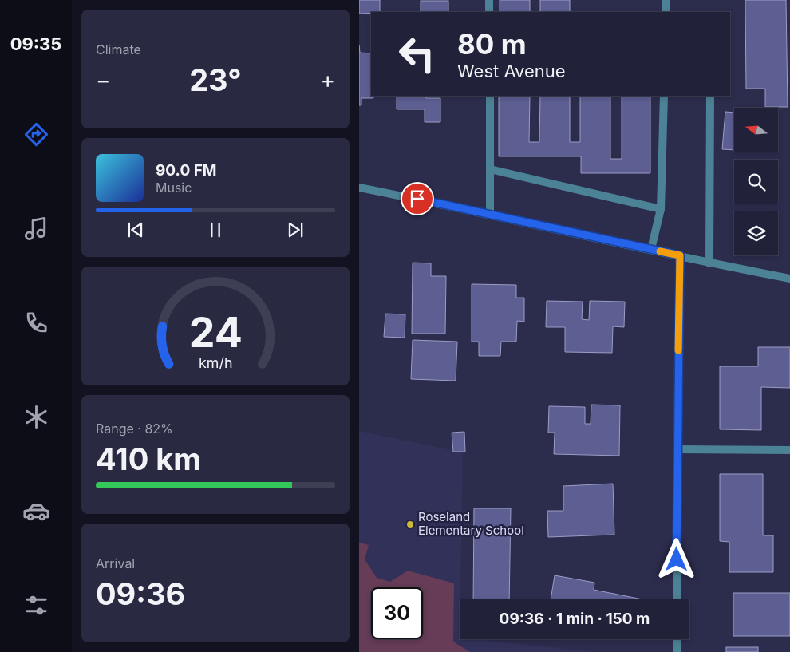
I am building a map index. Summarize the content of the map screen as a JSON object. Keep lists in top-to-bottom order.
{
  "places": ["Roseland Elementary School"],
  "north": "left",
  "page": {
    "tabs": "09:35",
    "tile": [
      "Climate",
      ["Range · 82%", "410 km"],
      ["Arrival", "09:36"]
    ],
    "turn": ["80 m", "West Avenue"],
    "heat": ["−", "23°", "+"],
    "song": ["90.0 FM", "Music"],
    "limit": "30",
    "trip": "09:36 · 1 min · 150 m",
    "gauge": ["24", "km/h"]
  }
}
